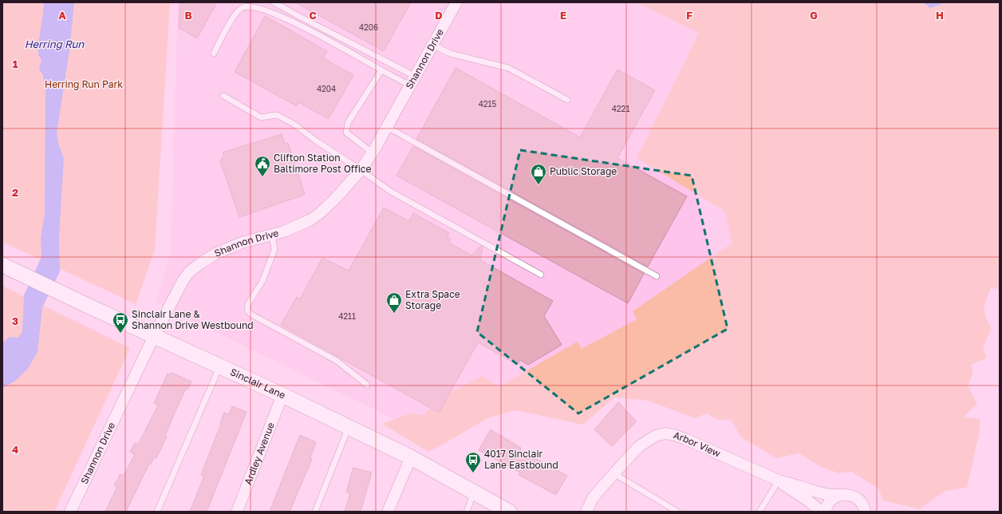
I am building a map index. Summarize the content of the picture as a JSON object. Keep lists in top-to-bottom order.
{
  "streets": {
    "main road": ["Sinclair Lane"],
    "street": ["Shannon Drive", "Arbor View", "Ardley Avenue"]
  },
  "crossings": [
    ["Shannon Drive", "Sinclair Lane"],
    ["Sinclair Lane", "Ardley Avenue"]
  ],
  "water": ["Herring Run"],
  "parks": ["Herring Run Park"],
  "places": {
    "public building": ["Clifton Station Baltimore Post Office"],
    "shop": ["Public Storage", "Extra Space Storage"],
    "bus stop": ["Sinclair Lane & Shannon Drive Westbound", "4017 Sinclair Lane Eastbound"]
  },
  "house_numbers": [
    "4206",
    "4204",
    "4215",
    "4221",
    "4211"
  ],
  "grid": {
    "columns": [
      "A",
      "B",
      "C",
      "D",
      "E",
      "F",
      "G",
      "H"
    ],
    "rows": [
      "1",
      "2",
      "3",
      "4"
    ]
  }
}
